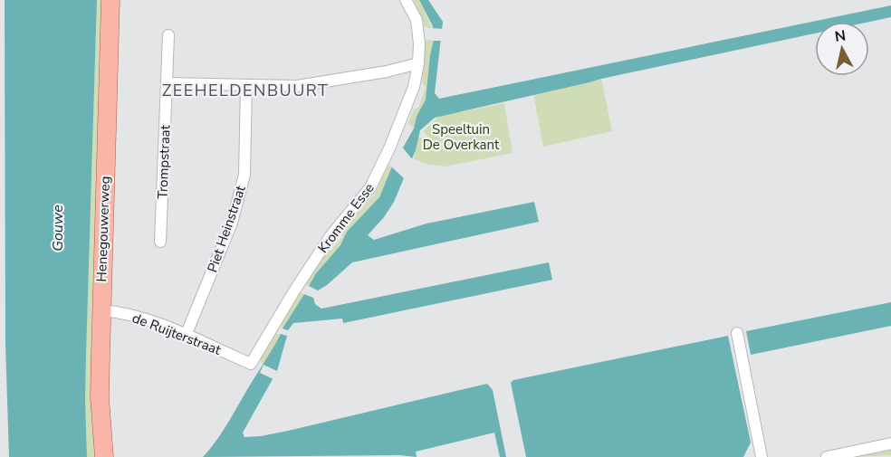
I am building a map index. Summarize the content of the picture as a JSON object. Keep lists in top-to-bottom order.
{
  "streets": {
    "main road": ["Henegouwerweg"],
    "street": [
      "Trompstraat",
      "Kromme Esse",
      "Piet Heinstraat",
      "de Ruijterstraat"
    ]
  },
  "crossings": [
    ["Kromme Esse", "de Ruijterstraat"],
    ["Henegouwerweg", "de Ruijterstraat"],
    ["Piet Heinstraat", "de Ruijterstraat"]
  ],
  "districts": ["ZEEHELDENBUURT"],
  "water": ["Gouwe"],
  "parks": ["Speeltuin De Overkant"],
  "north": "top"
}
